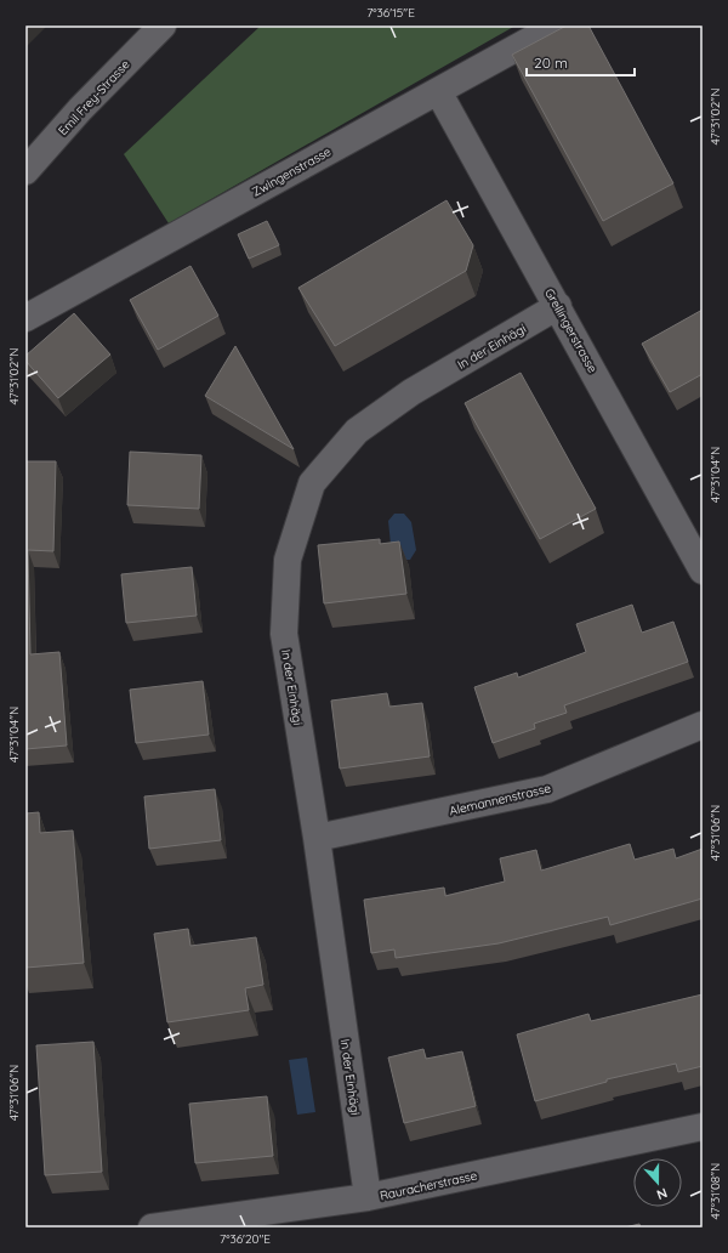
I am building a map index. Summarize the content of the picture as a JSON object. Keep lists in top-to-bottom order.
{
  "streets": {
    "street": [
      "Emil Frey-Strasse",
      "Zwingenstrasse",
      "Grellingerstrasse",
      "In der Einhägi",
      "Alemannenstrasse",
      "Rauracherstrasse"
    ]
  },
  "crossings": [
    ["Zwingenstrasse", "Grellingerstrasse"],
    ["Grellingerstrasse", "In der Einhägi"],
    ["In der Einhägi", "Alemannenstrasse"],
    ["In der Einhägi", "Rauracherstrasse"]
  ],
  "scale_bar": "20 m",
  "north": "bottom",
  "coordinates": [
    "7°36'15\"E",
    "47°31'02\"N",
    "47°31'04\"N",
    "47°31'06\"N",
    "47°31'08\"N",
    "7°36'20\"E"
  ]
}
